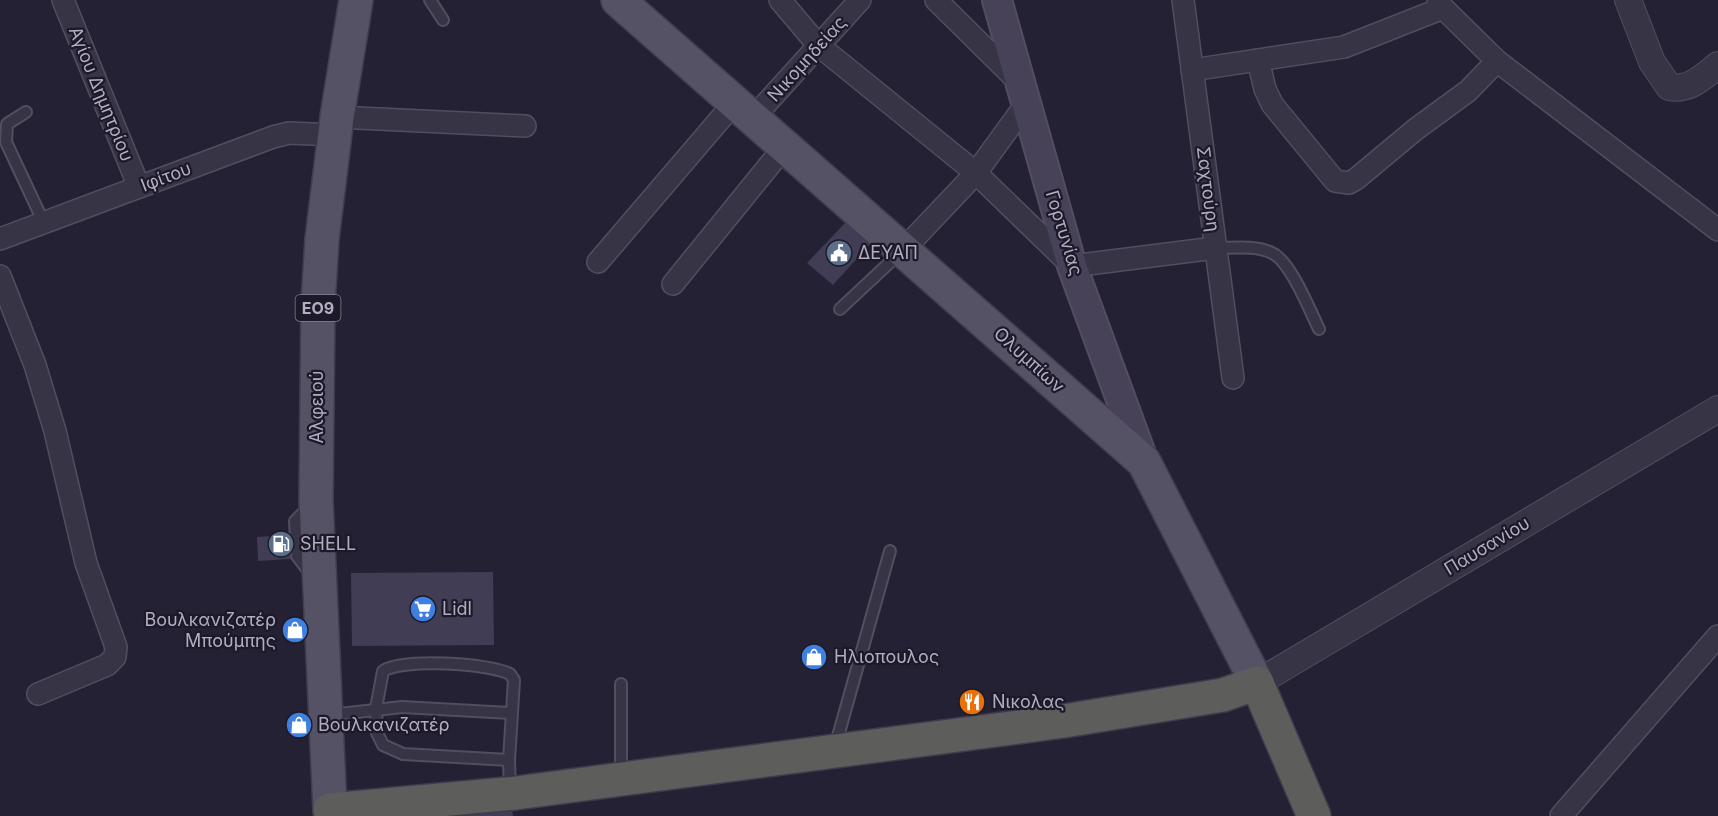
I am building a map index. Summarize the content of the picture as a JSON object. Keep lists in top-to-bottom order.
{
  "streets": {
    "highway": ["Ολυμπίων"],
    "main road": ["Γορτυνίας", "ΕΟ9", "Αλφειού"],
    "street": [
      "Νικομηδείας",
      "Αγίου Δημητρίου",
      "Ιφίτου",
      "Σαχτούρη",
      "Παυσανίου"
    ]
  },
  "crossings": [
    ["Νικομηδείας", "Ολυμπίων"],
    ["Αγίου Δημητρίου", "Ιφίτου"],
    ["Ιφίτου", "Αλφειού"],
    ["Γορτυνίας", "Ολυμπίων"],
    ["Ολυμπίων", "Παυσανίου"]
  ],
  "places": {
    "public building": ["ΔΕΥΑΠ"],
    "fuel station": ["SHELL"],
    "supermarket": ["Lidl"],
    "shop": ["Βουλκανιζατέρ Μπούμπης", "Ηλιοπουλος", "Βουλκανιζατέρ"],
    "restaurant": ["Νικολας"]
  }
}
